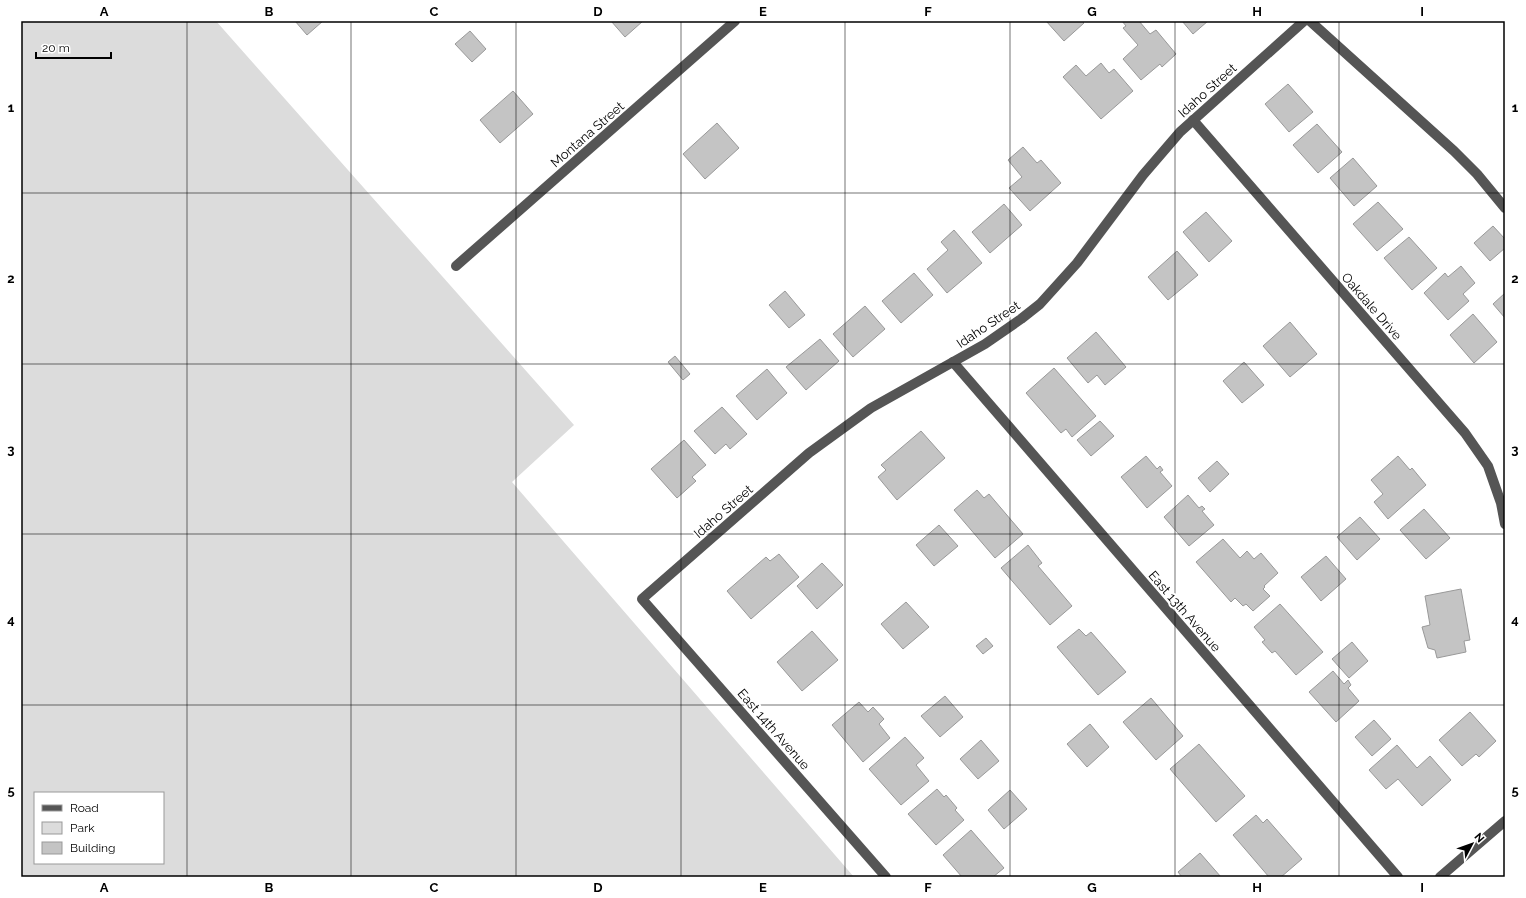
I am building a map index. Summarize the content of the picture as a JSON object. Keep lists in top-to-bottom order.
{
  "streets": {
    "street": [
      "Idaho Street",
      "Montana Street",
      "Oakdale Drive",
      "East 13th Avenue",
      "East 14th Avenue"
    ]
  },
  "crossings": [
    ["Idaho Street", "Oakdale Drive"],
    ["Idaho Street", "East 13th Avenue"],
    ["Idaho Street", "East 14th Avenue"]
  ],
  "legend": ["Road", "Park", "Building"],
  "scale_bar": "20 m",
  "north": "top right",
  "grid": {
    "columns": [
      "A",
      "B",
      "C",
      "D",
      "E",
      "F",
      "G",
      "H",
      "I"
    ],
    "rows": [
      "1",
      "2",
      "3",
      "4",
      "5"
    ]
  }
}
